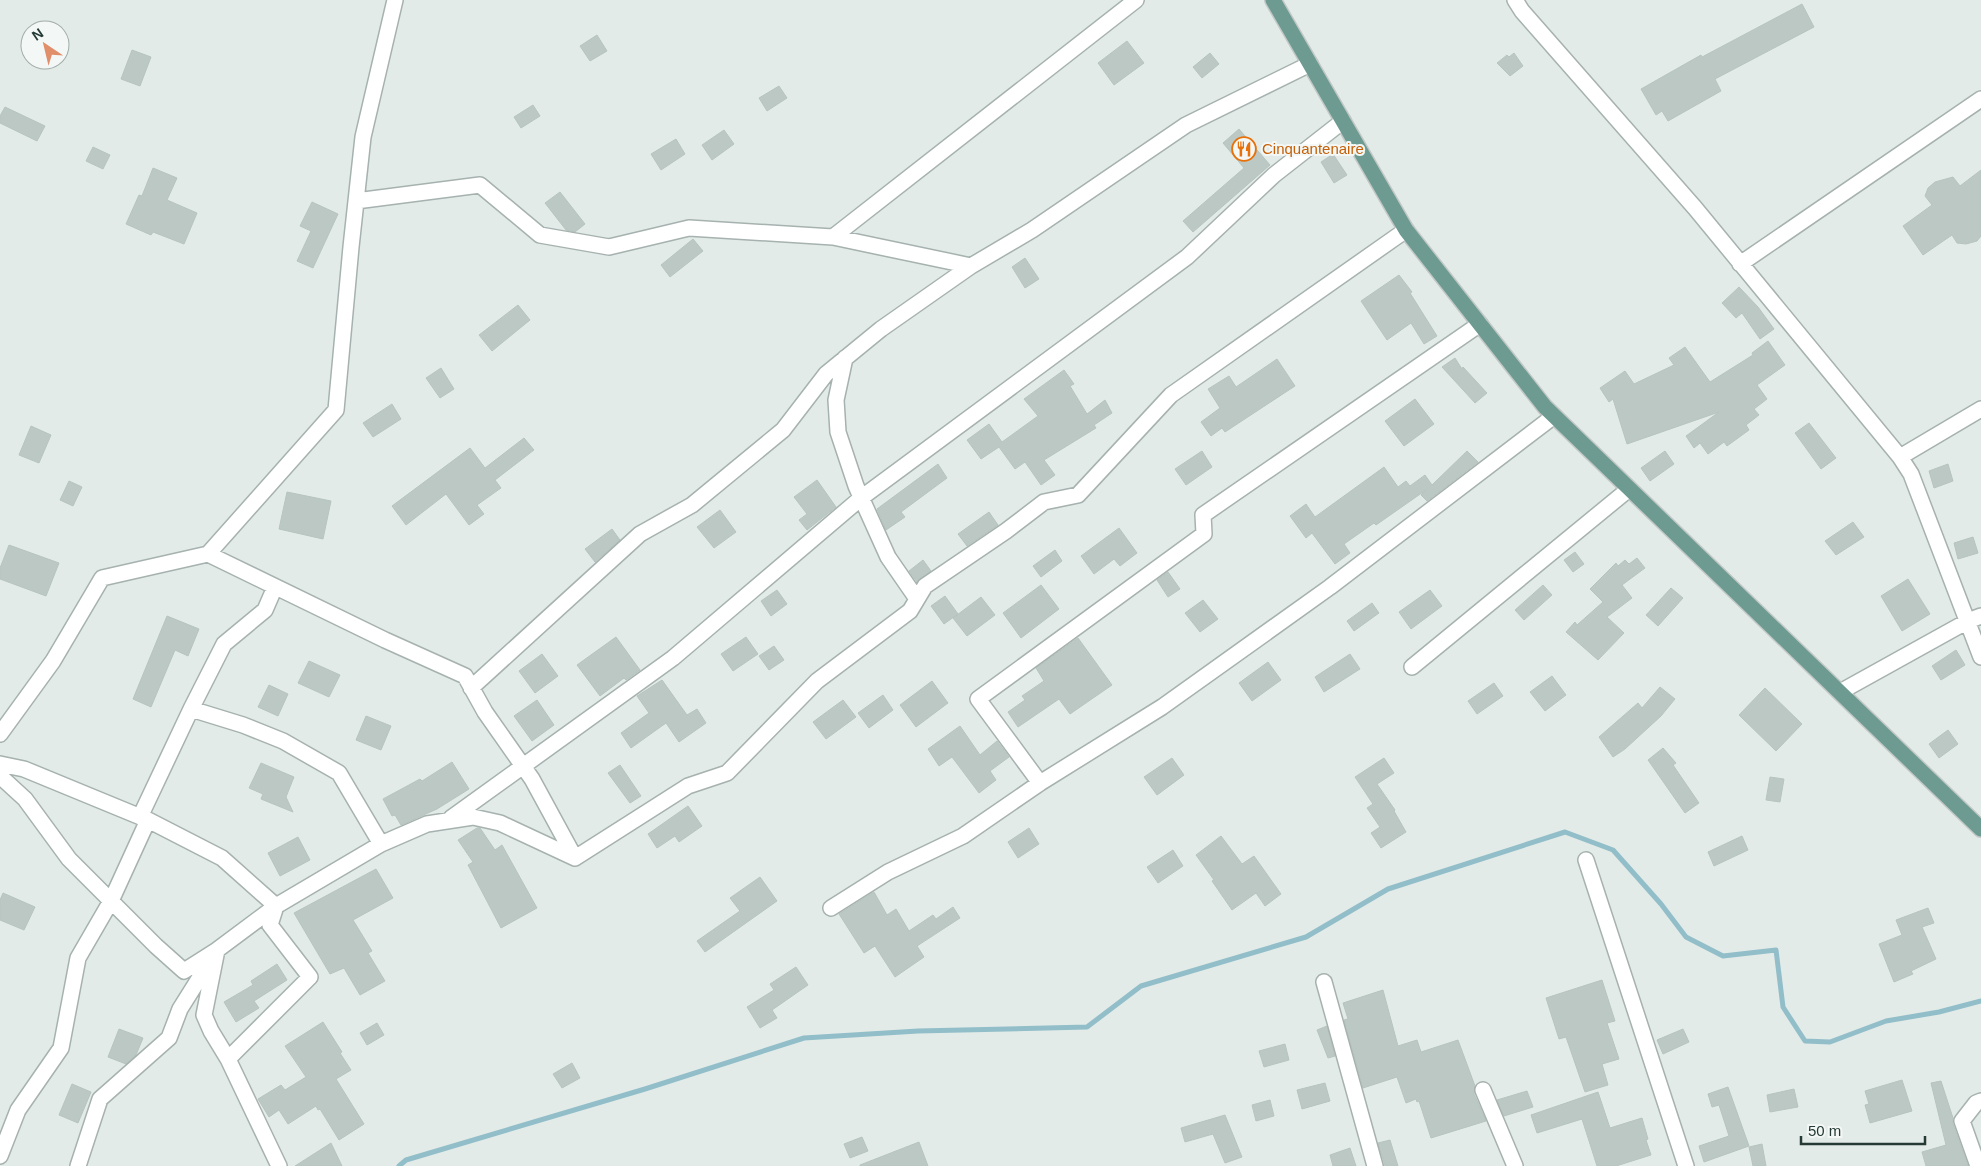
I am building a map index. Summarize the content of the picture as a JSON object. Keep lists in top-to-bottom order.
{
  "places": {
    "restaurant": ["Cinquantenaire"]
  },
  "scale_bar": "50 m",
  "north": "top left"
}
